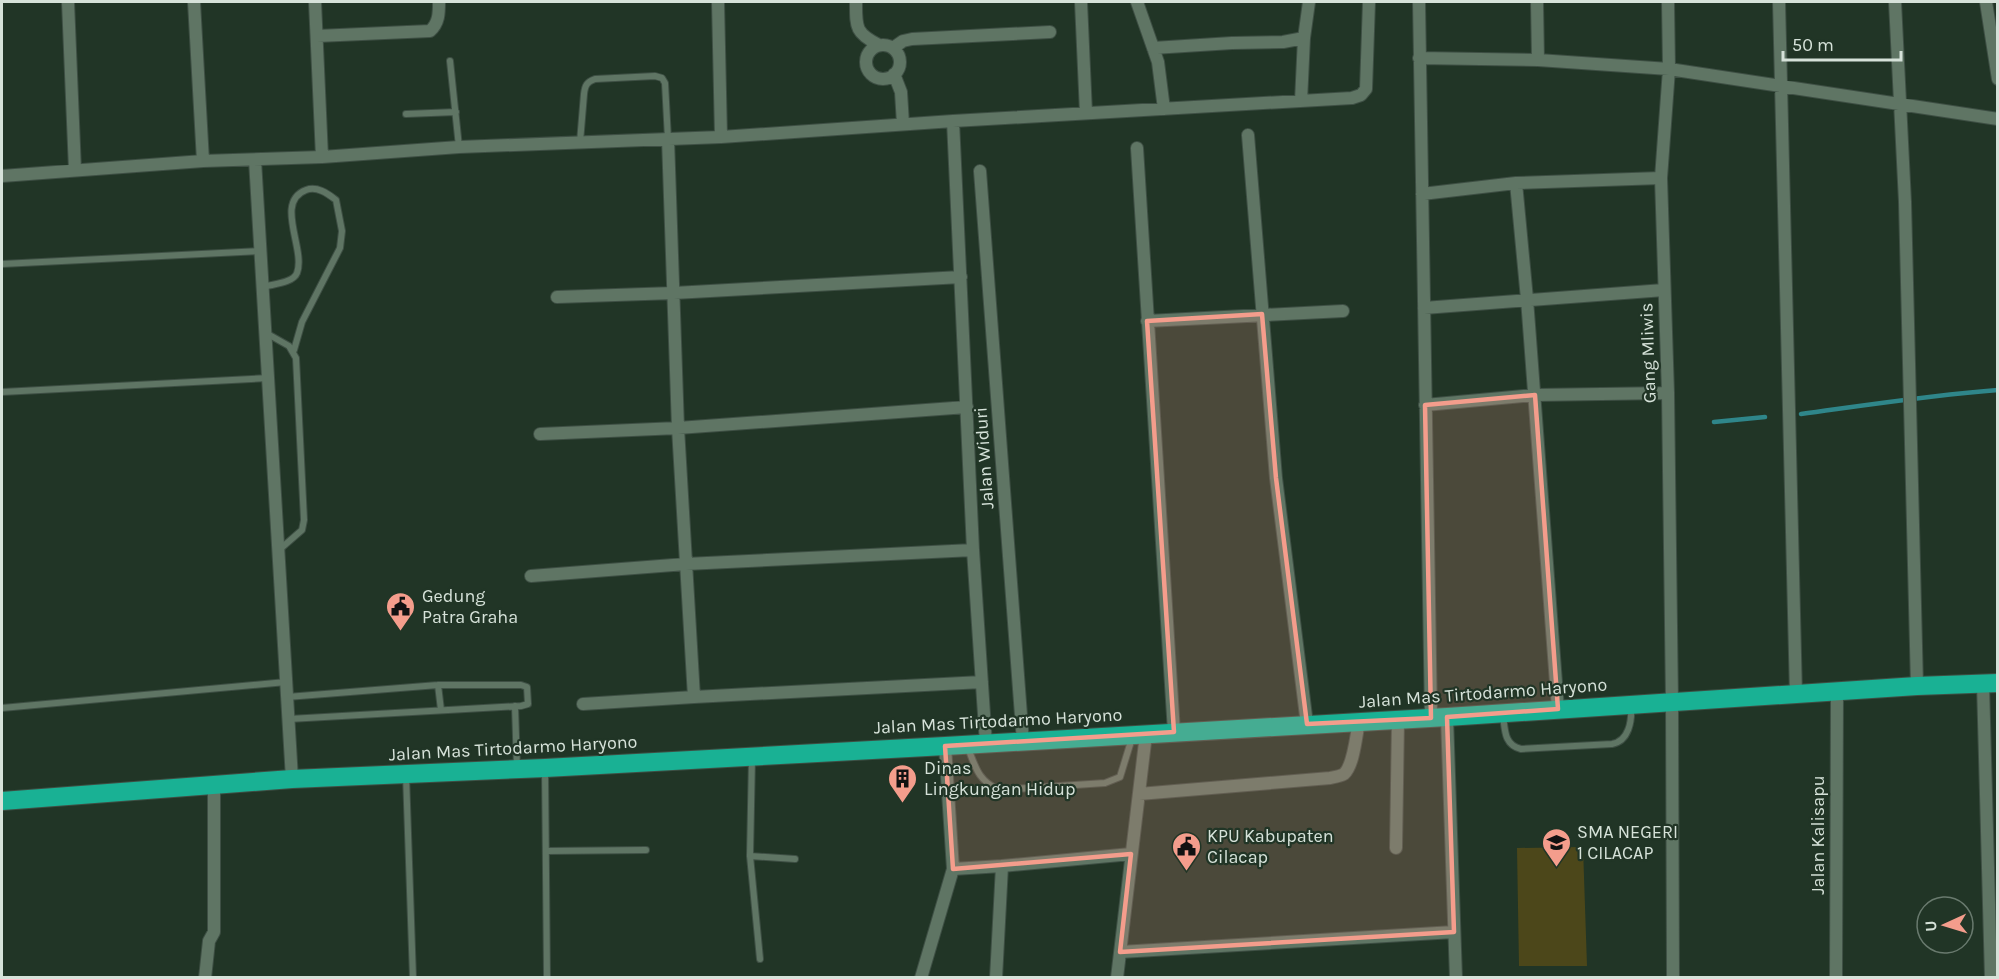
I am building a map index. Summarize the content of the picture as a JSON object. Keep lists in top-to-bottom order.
{
  "streets": {
    "highway": ["Jalan Mas Tirtodarmo Haryono"],
    "street": ["Gang Mliwis", "Jalan Widuri", "Jalan Kalisapu"]
  },
  "crossings": [
    ["Gang Mliwis", "Jalan Mas Tirtodarmo Haryono"],
    ["Jalan Widuri", "Jalan Mas Tirtodarmo Haryono"],
    ["Jalan Mas Tirtodarmo Haryono", "Jalan Kalisapu"]
  ],
  "places": {
    "public building": ["Gedung Patra Graha", "KPU Kabupaten Cilacap"],
    "building": ["Dinas Lingkungan Hidup"],
    "school or university": ["SMA NEGERI 1 CILACAP"]
  },
  "scale_bar": "50 m",
  "north": "left"
}
